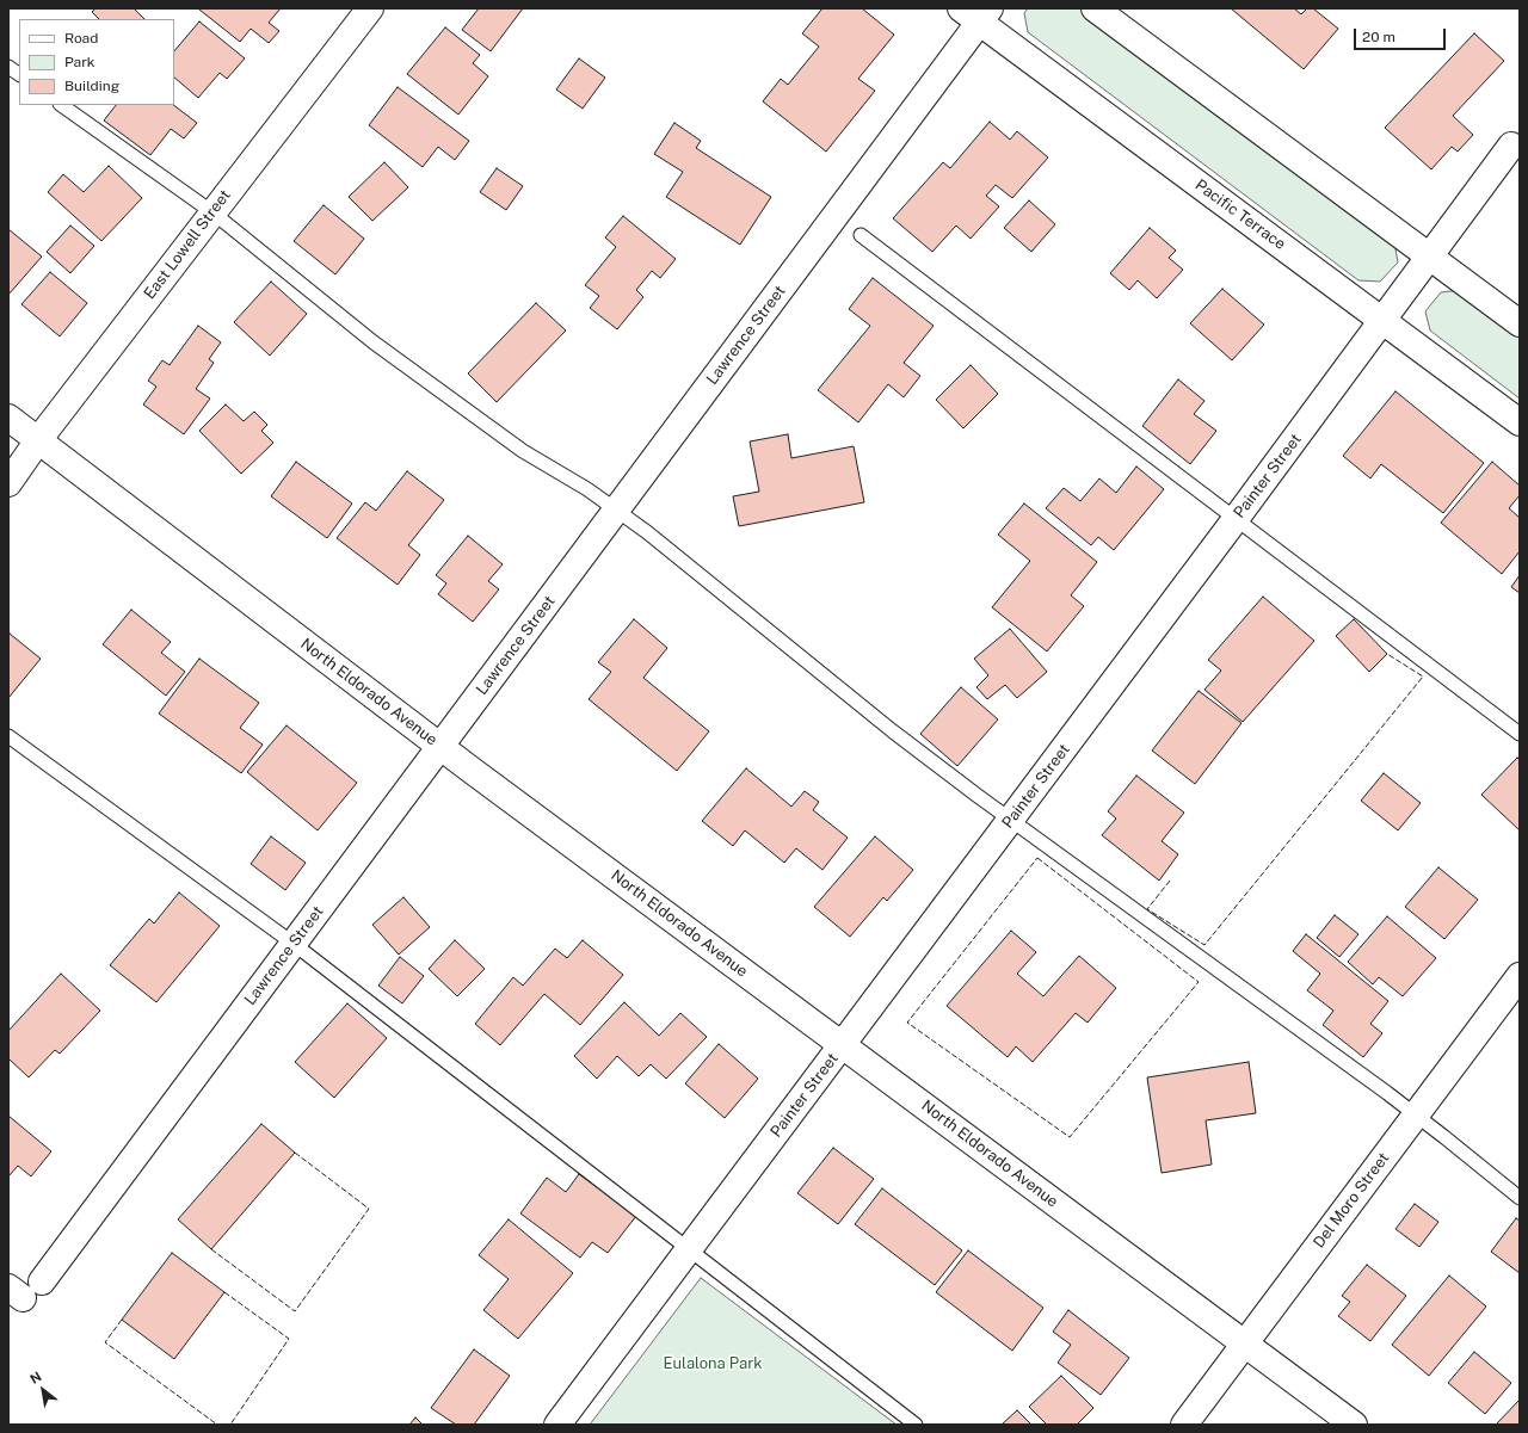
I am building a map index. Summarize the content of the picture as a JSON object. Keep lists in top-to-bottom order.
{
  "streets": {
    "street": [
      "Pacific Terrace",
      "East Lowell Street",
      "Lawrence Street",
      "Painter Street",
      "North Eldorado Avenue",
      "Del Moro Street"
    ]
  },
  "crossings": [
    ["Pacific Terrace", "Lawrence Street"],
    ["Pacific Terrace", "Painter Street"],
    ["East Lowell Street", "North Eldorado Avenue"],
    ["Lawrence Street", "North Eldorado Avenue"],
    ["Painter Street", "North Eldorado Avenue"],
    ["North Eldorado Avenue", "Del Moro Street"]
  ],
  "parks": ["Eulalona Park"],
  "legend": ["Road", "Park", "Building"],
  "scale_bar": "20 m",
  "north": "top left"
}
